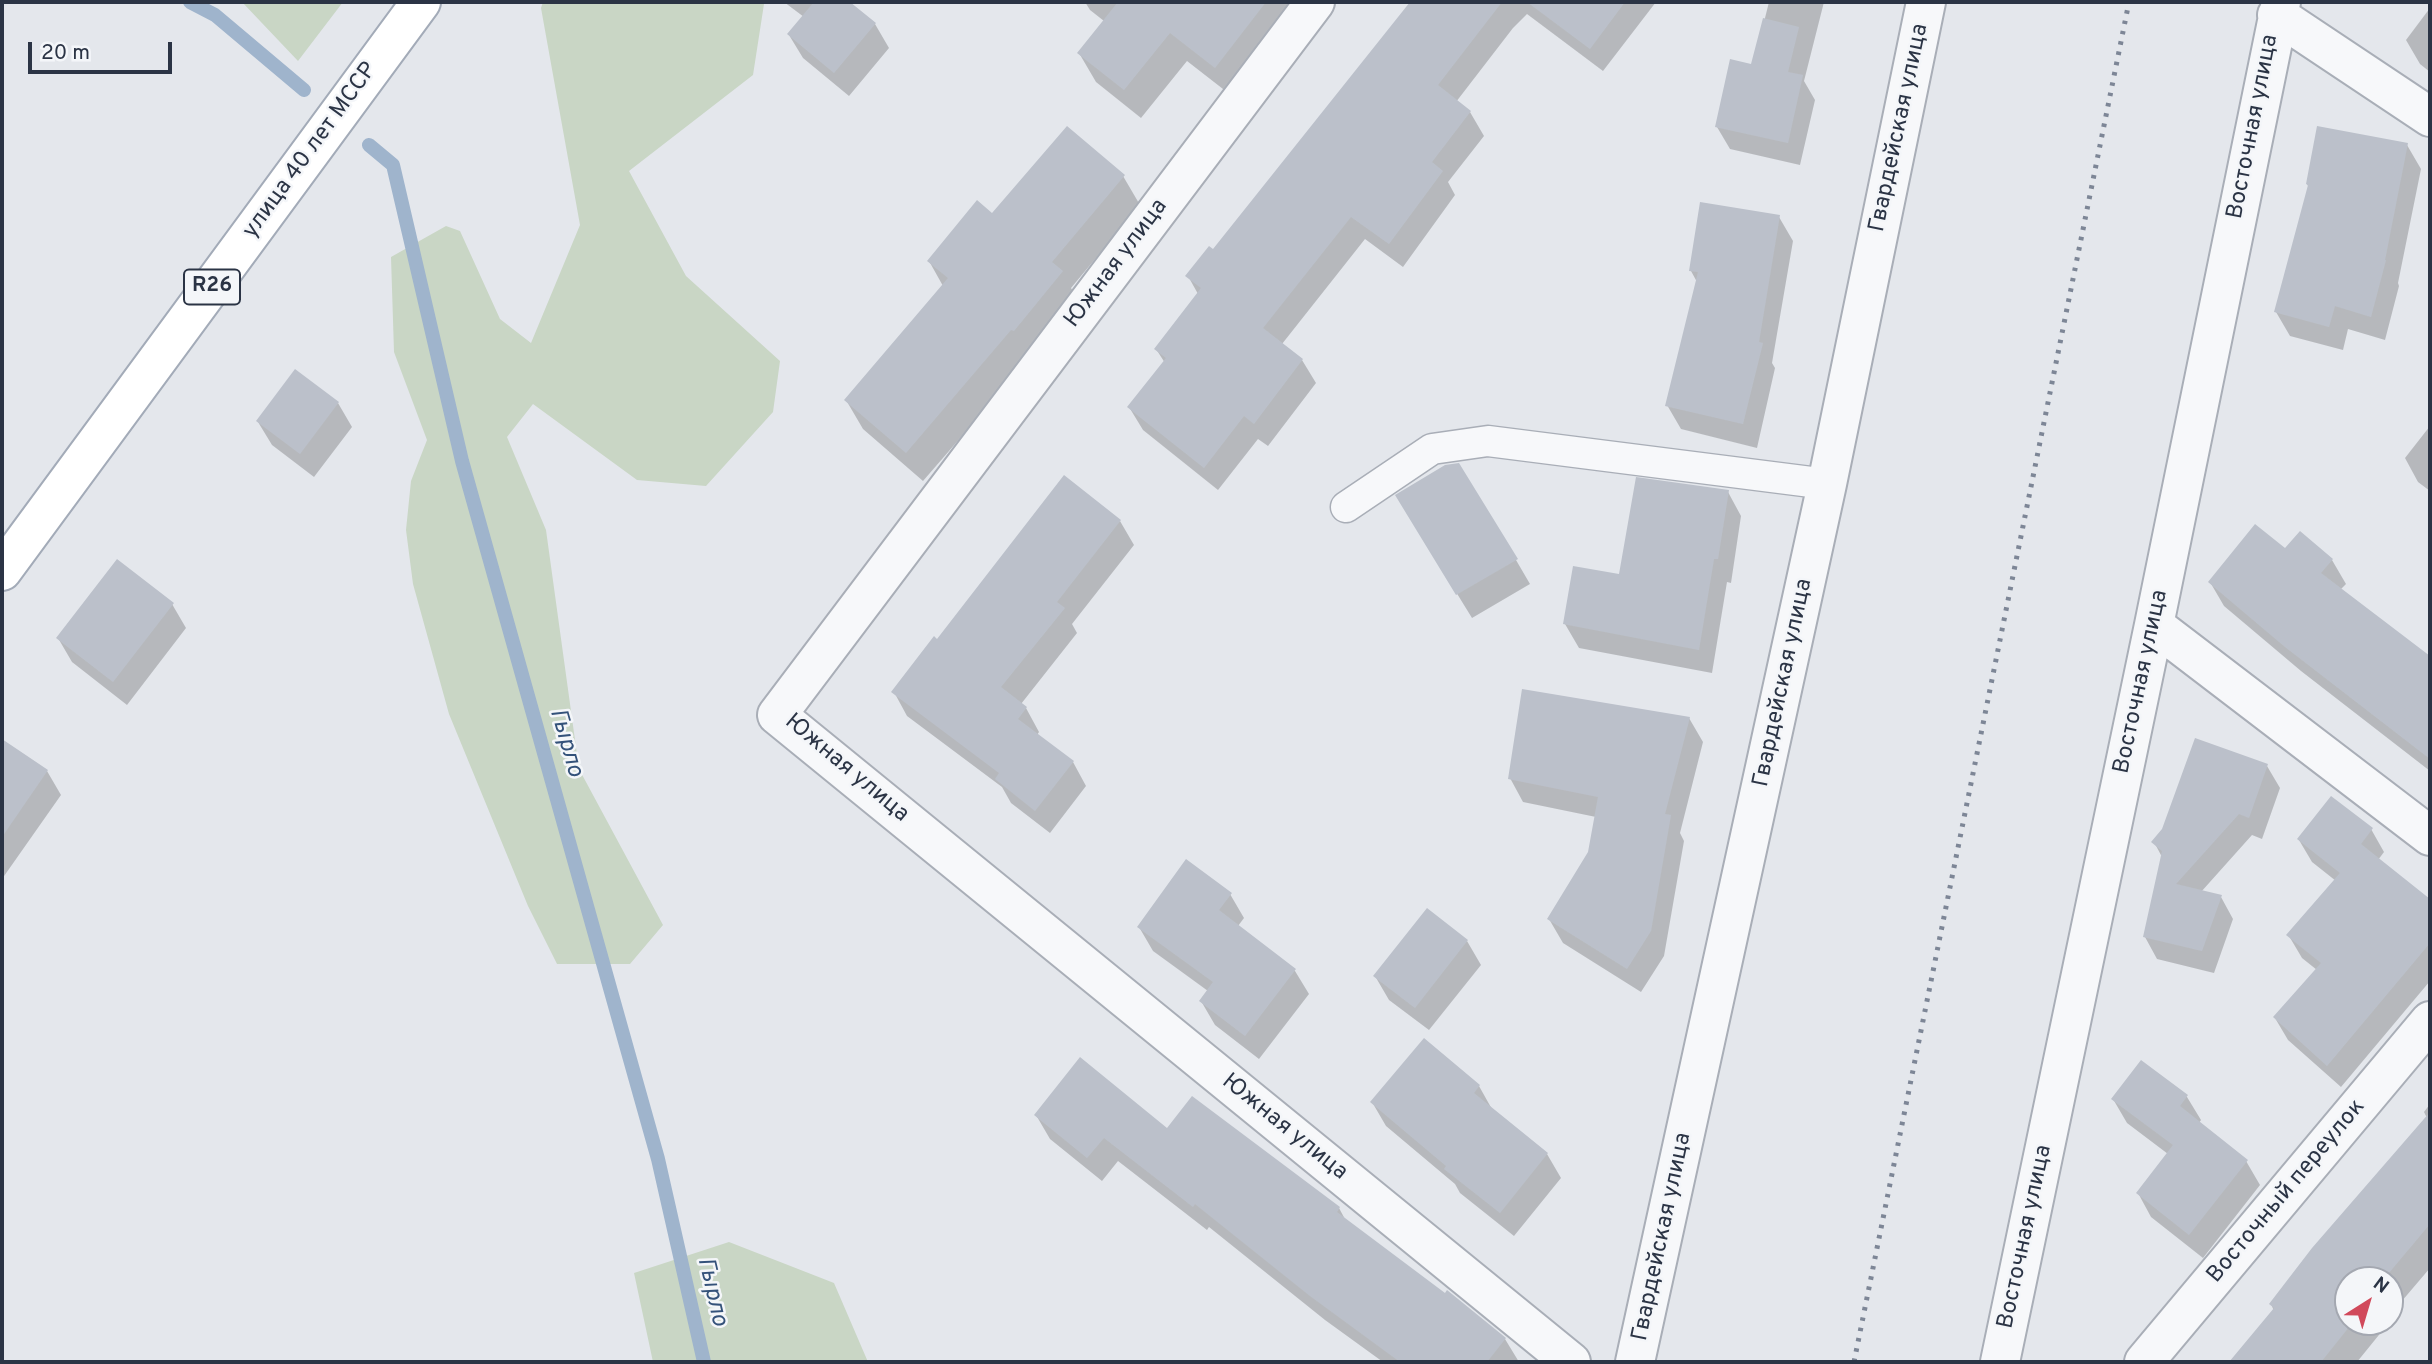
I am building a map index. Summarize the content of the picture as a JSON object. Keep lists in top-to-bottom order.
{
  "streets": {
    "main road": ["улица 40 лет МССР", "R26"],
    "street": [
      "Восточная улица",
      "Гвардейская улица",
      "Южная улица",
      "Восточный переулок"
    ]
  },
  "water": ["Гырло"],
  "scale_bar": "20 m",
  "north": "top right"
}
